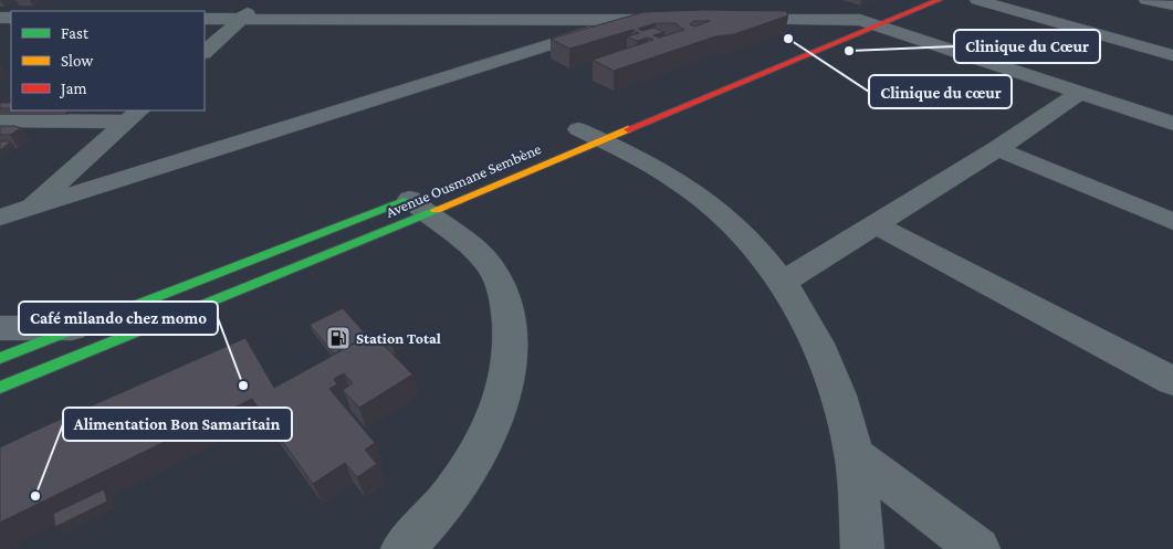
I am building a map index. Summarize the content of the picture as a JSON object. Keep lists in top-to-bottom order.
{
  "streets": {
    "main road": ["Avenue Ousmane Sembène"]
  },
  "places": {
    "other": [
      "Clinique du cœur",
      "Clinique du Cœur",
      "Café milando chez momo",
      "Alimentation Bon Samaritain"
    ],
    "fuel station": ["Station Total"]
  },
  "legend": ["Fast", "Slow", "Jam"]
}
